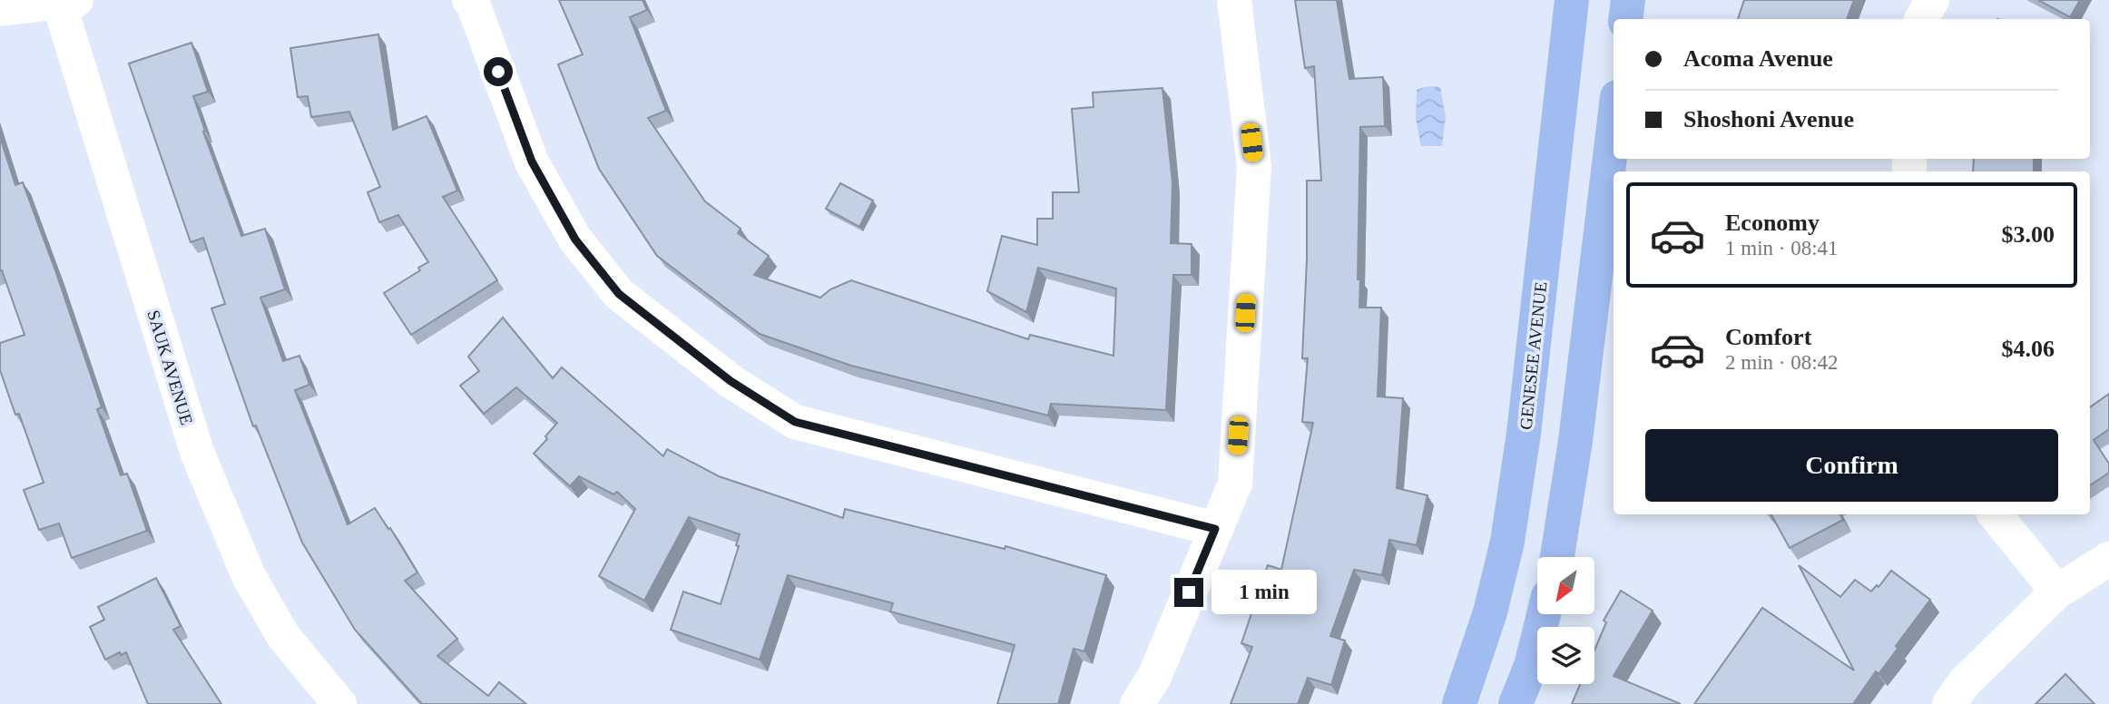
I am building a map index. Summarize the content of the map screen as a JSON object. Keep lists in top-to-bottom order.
{
  "streets": {
    "main road": ["GENESEE AVENUE"],
    "street": ["SAUK AVENUE"]
  },
  "north": "bottom left",
  "page": {
    "banner": ["Acoma Avenue", "Shoshoni Avenue"],
    "list": [
      {
        "name": "Economy",
        "note": "1 min · 08:41",
        "value": "$3.00"
      },
      {
        "name": "Comfort",
        "note": "2 min · 08:42",
        "value": "$4.06"
      }
    ],
    "buttons": "Confirm",
    "bubble": "1 min"
  }
}
